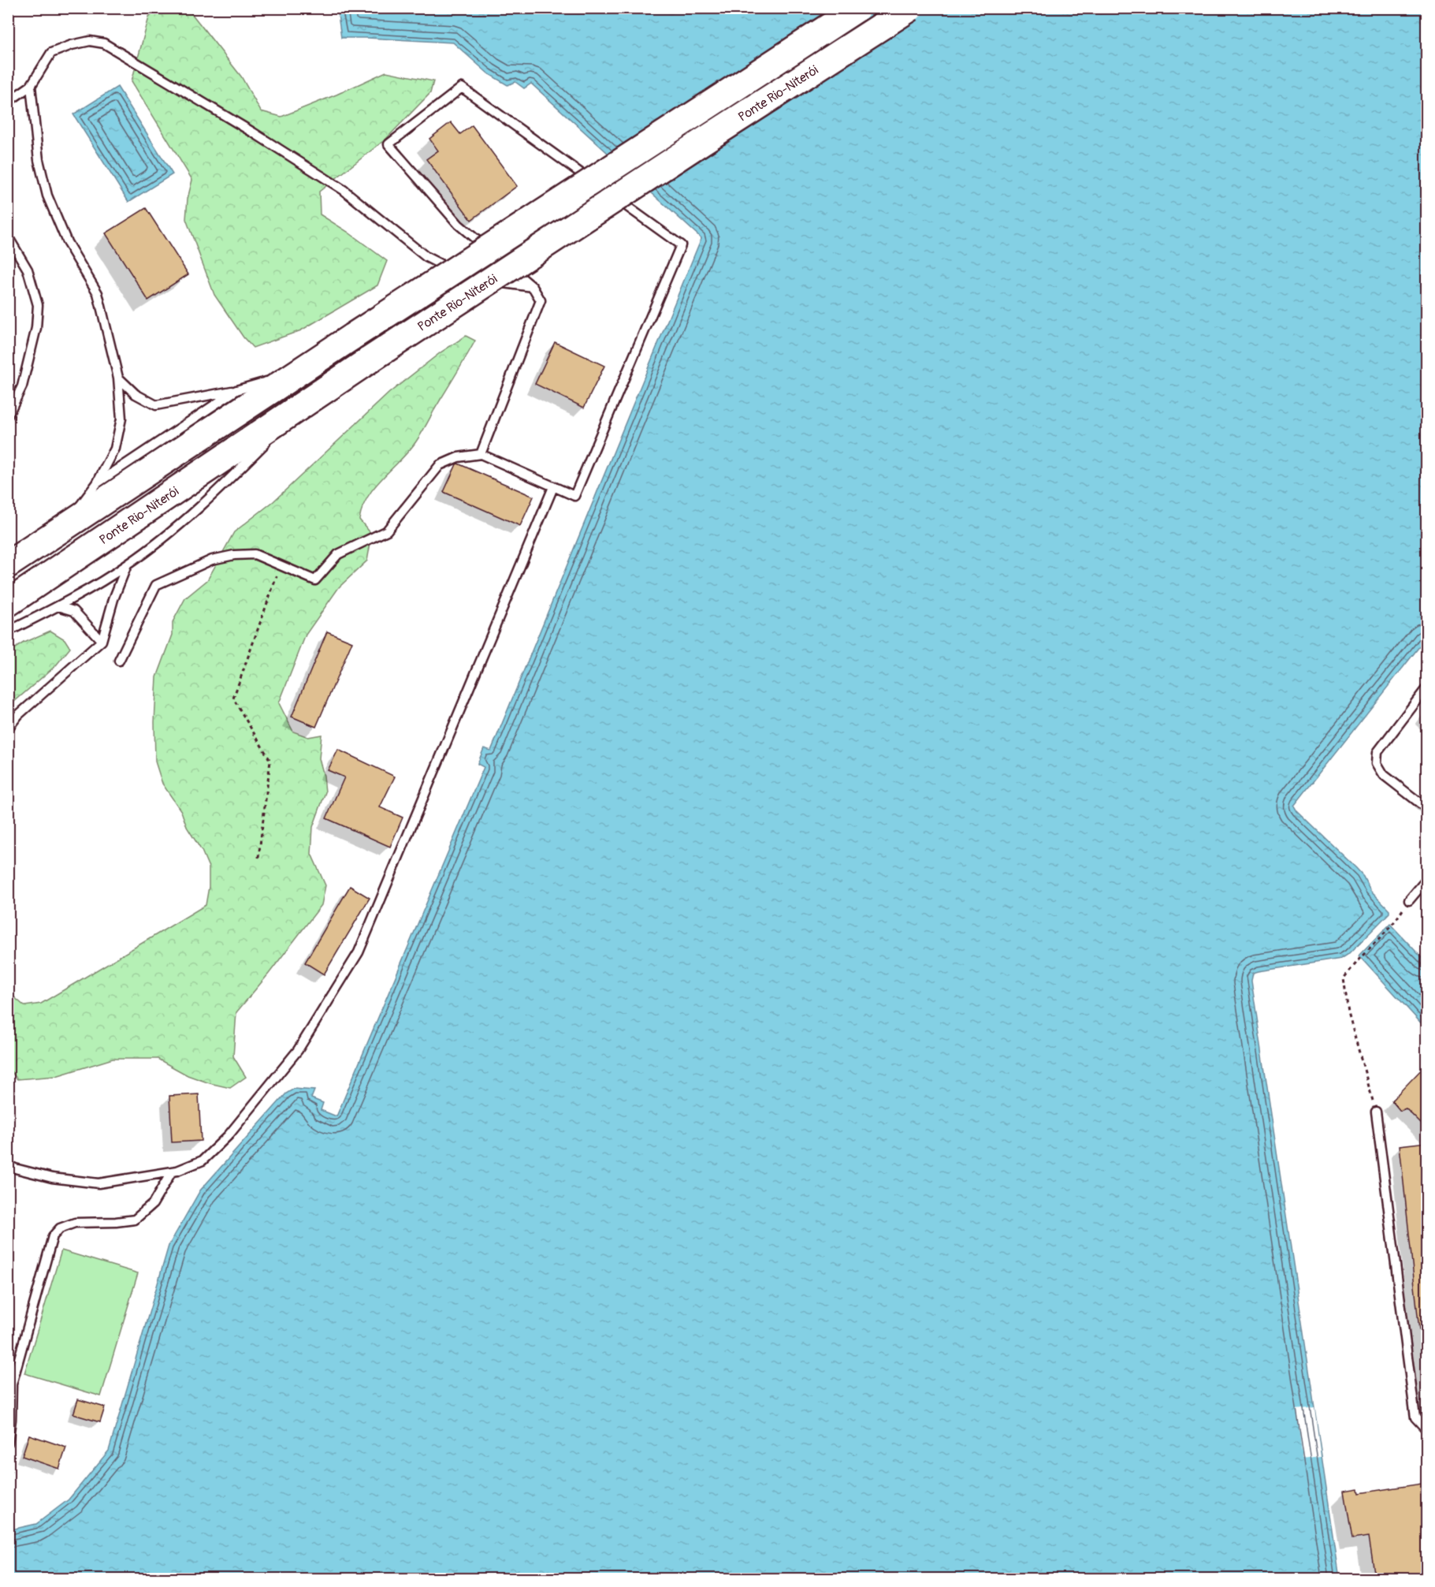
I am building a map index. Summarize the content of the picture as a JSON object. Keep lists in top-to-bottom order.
{
  "streets": {
    "highway": ["Ponte Rio-Niterói"]
  }
}
